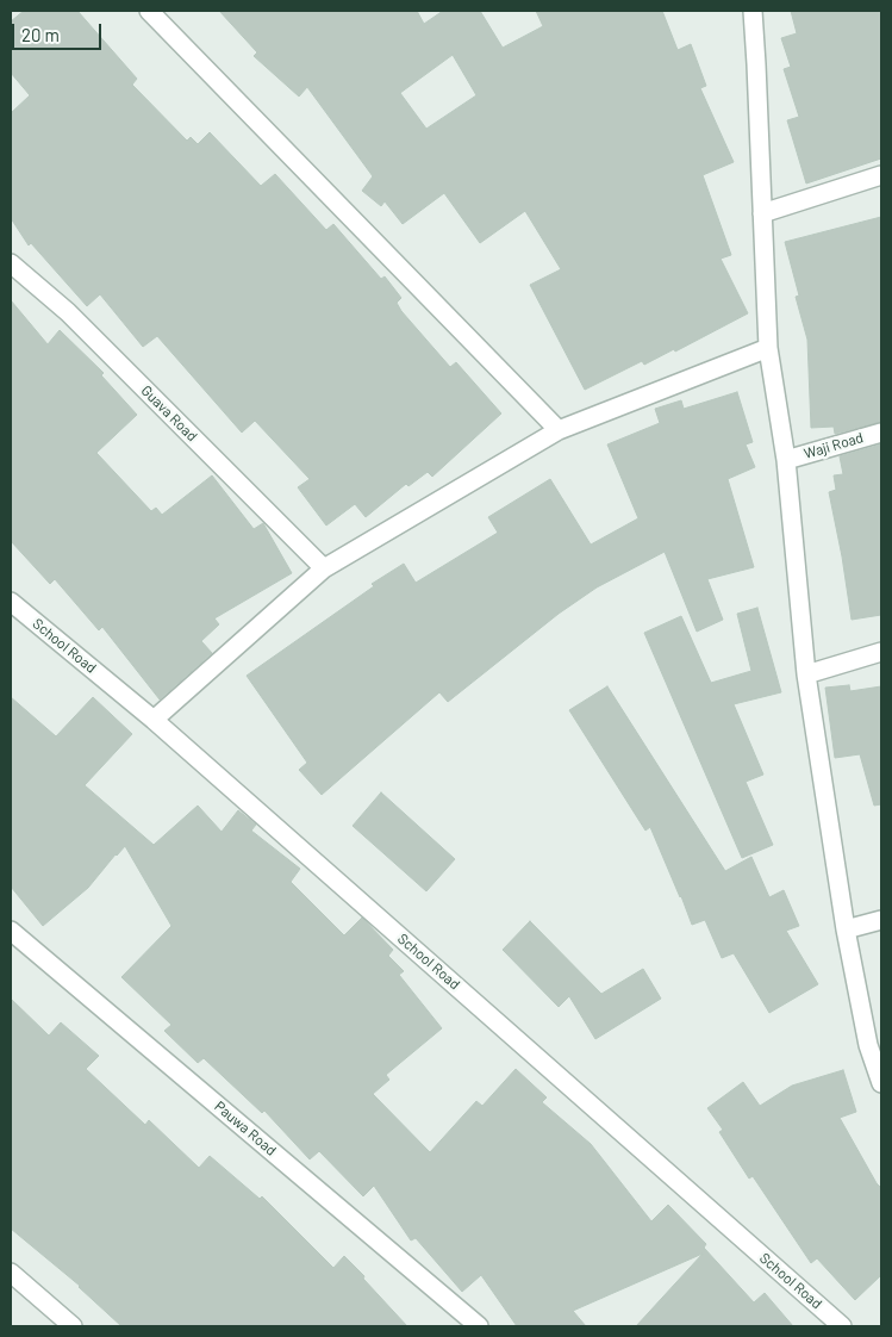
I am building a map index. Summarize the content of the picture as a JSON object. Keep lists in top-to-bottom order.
{
  "streets": {
    "street": [
      "Guava Road",
      "Waji Road",
      "School Road",
      "Pauwa Road"
    ]
  },
  "scale_bar": "20 m"
}
